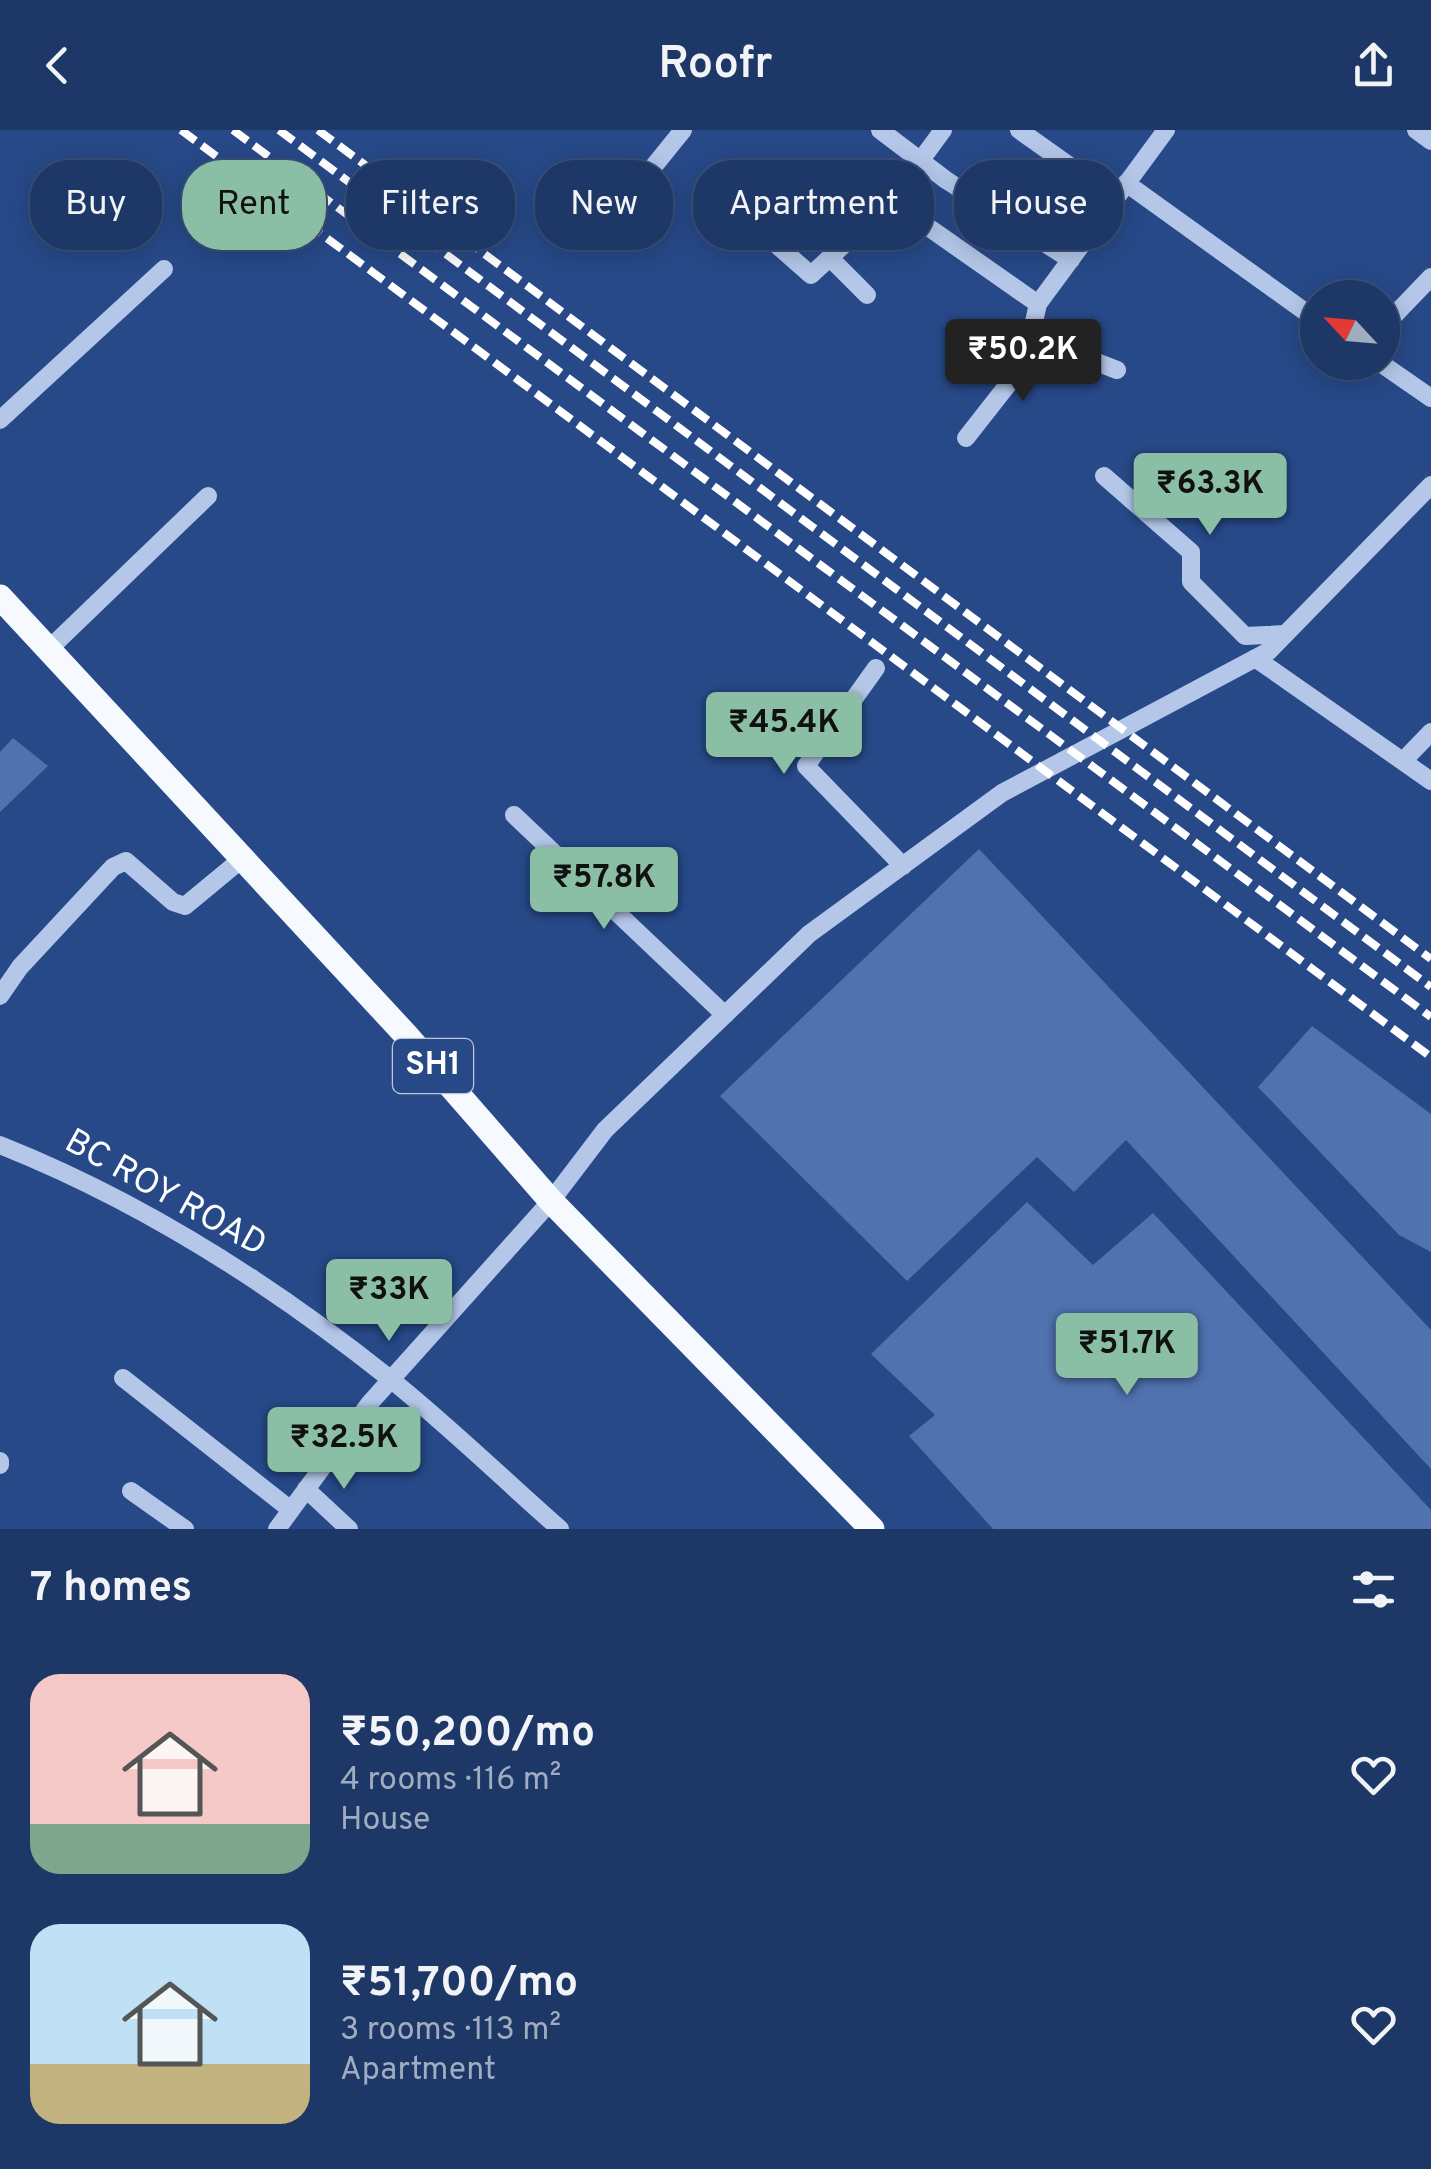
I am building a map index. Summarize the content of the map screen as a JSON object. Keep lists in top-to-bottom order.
{
  "streets": {
    "main road": ["SH1"],
    "street": ["BC ROY ROAD"]
  },
  "north": "top left",
  "page": {
    "header": "Roofr",
    "chip": [
      "Buy",
      "Rent",
      "Filters",
      "New",
      "Apartment",
      "House"
    ],
    "price": [
      "₹50.2K",
      "₹63.3K",
      "₹45.4K",
      "₹57.8K",
      "₹33K",
      "₹51.7K",
      "₹32.5K"
    ],
    "heading": "7 homes",
    "list": [
      {
        "name": "₹50,200/mo",
        "note": "4 rooms · 116 m² · House"
      },
      {
        "name": "₹51,700/mo",
        "note": "3 rooms · 113 m² · Apartment"
      }
    ]
  }
}
